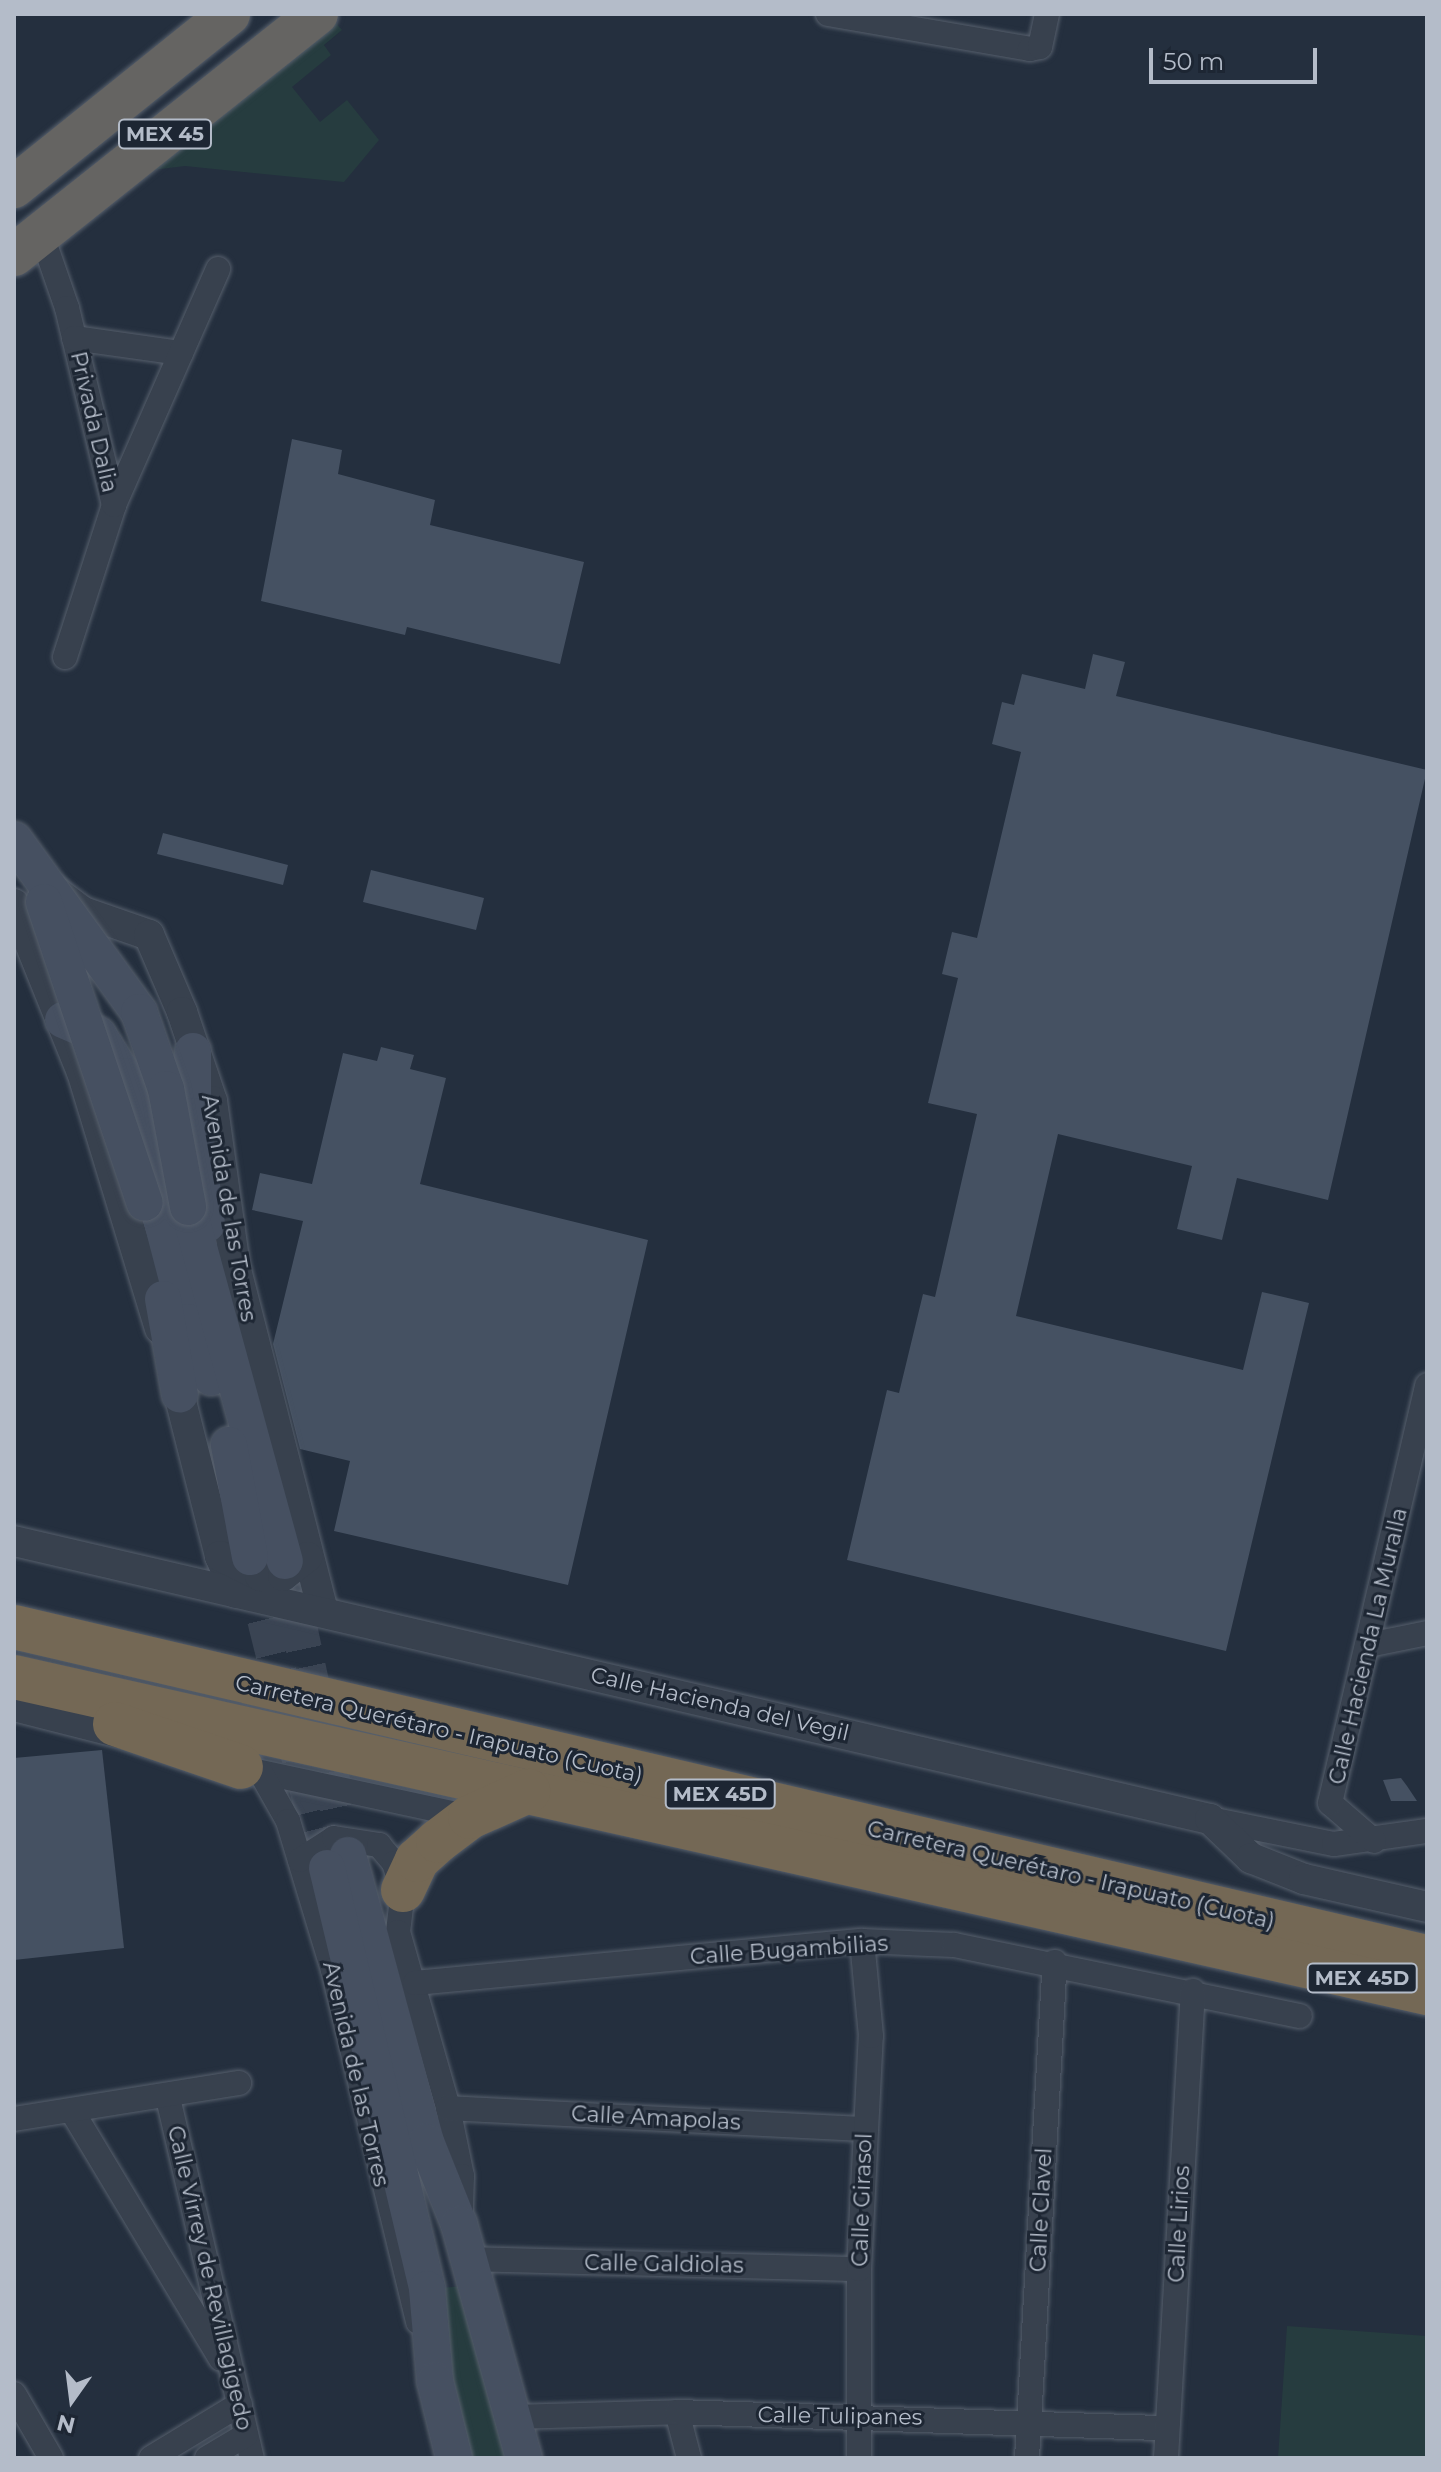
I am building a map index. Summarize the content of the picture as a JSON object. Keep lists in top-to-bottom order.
{
  "streets": {
    "highway": ["MEX 45", "Carretera Querétaro - Irapuato (Cuota)", "MEX 45D"],
    "main road": ["Avenida de las Torres"],
    "street": [
      "Privada Dalia",
      "Calle Hacienda La Muralla",
      "Calle Hacienda del Vegil",
      "Calle Bugambilias",
      "Calle Amapolas",
      "Calle Girasol",
      "Calle Clavel",
      "Calle Lirios",
      "Calle Galdiolas",
      "Calle Virrey de Revillagigedo",
      "Calle Tulipanes"
    ]
  },
  "crossings": [
    ["MEX 45", "Privada Dalia"],
    ["Avenida de las Torres", "Calle Hacienda del Vegil"],
    ["Avenida de las Torres", "Calle Galdiolas"],
    ["Avenida de las Torres", "Calle Tulipanes"],
    ["Calle Hacienda La Muralla", "Calle Hacienda del Vegil"],
    ["Calle Bugambilias", "Calle Girasol"],
    ["Calle Bugambilias", "Calle Clavel"],
    ["Calle Bugambilias", "Calle Lirios"],
    ["Calle Amapolas", "Calle Girasol"],
    ["Calle Girasol", "Calle Galdiolas"],
    ["Calle Girasol", "Calle Tulipanes"],
    ["Calle Clavel", "Calle Tulipanes"],
    ["Calle Lirios", "Calle Tulipanes"]
  ],
  "scale_bar": "50 m",
  "north": "bottom"
}
